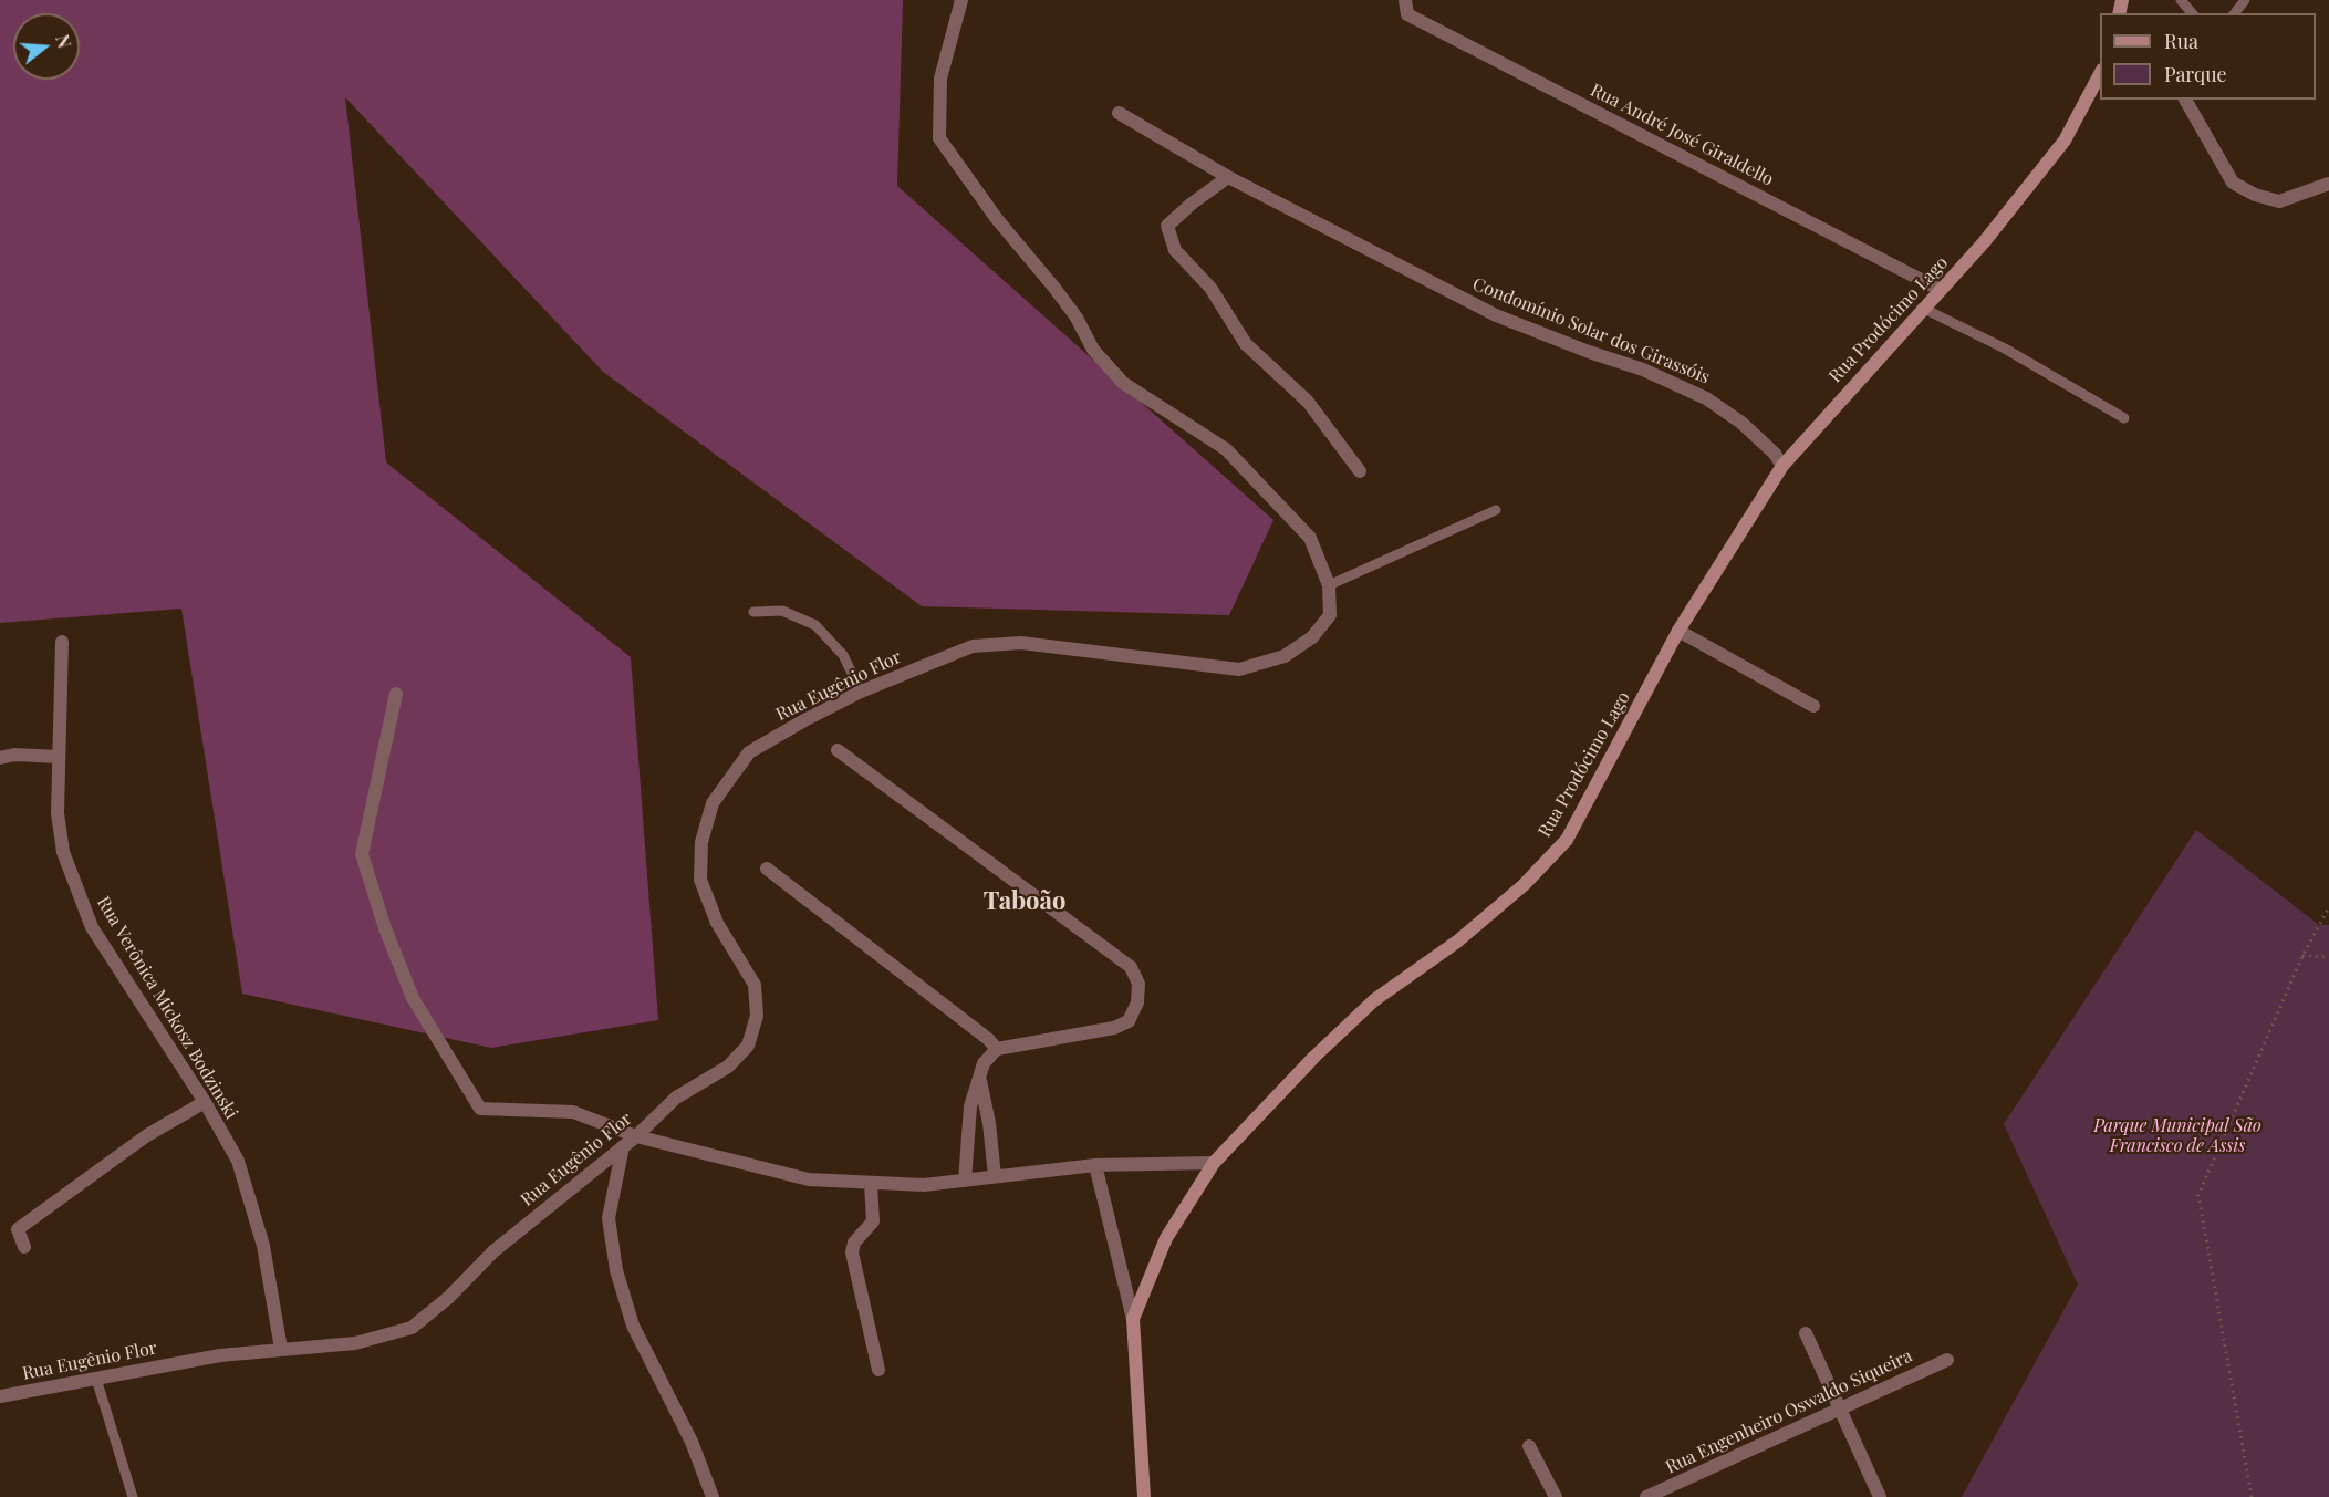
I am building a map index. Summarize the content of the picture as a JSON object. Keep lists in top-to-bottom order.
{
  "streets": {
    "main road": ["Rua Prodócimo Lago"],
    "street": [
      "Rua André José Giraldello",
      "Condomínio Solar dos Girassóis",
      "Rua Eugênio Flor",
      "Rua Verônica Mickosz Bodzinski",
      "Rua Engenheiro Oswaldo Siqueira"
    ]
  },
  "crossings": [
    ["Rua André José Giraldello", "Rua Prodócimo Lago"],
    ["Rua Prodócimo Lago", "Condomínio Solar dos Girassóis"],
    ["Rua Eugênio Flor", "Rua Verônica Mickosz Bodzinski"]
  ],
  "districts": ["Taboão"],
  "parks": ["Parque Municipal São Francisco de Assis"],
  "legend": ["Rua", "Parque"],
  "north": "right"
}
